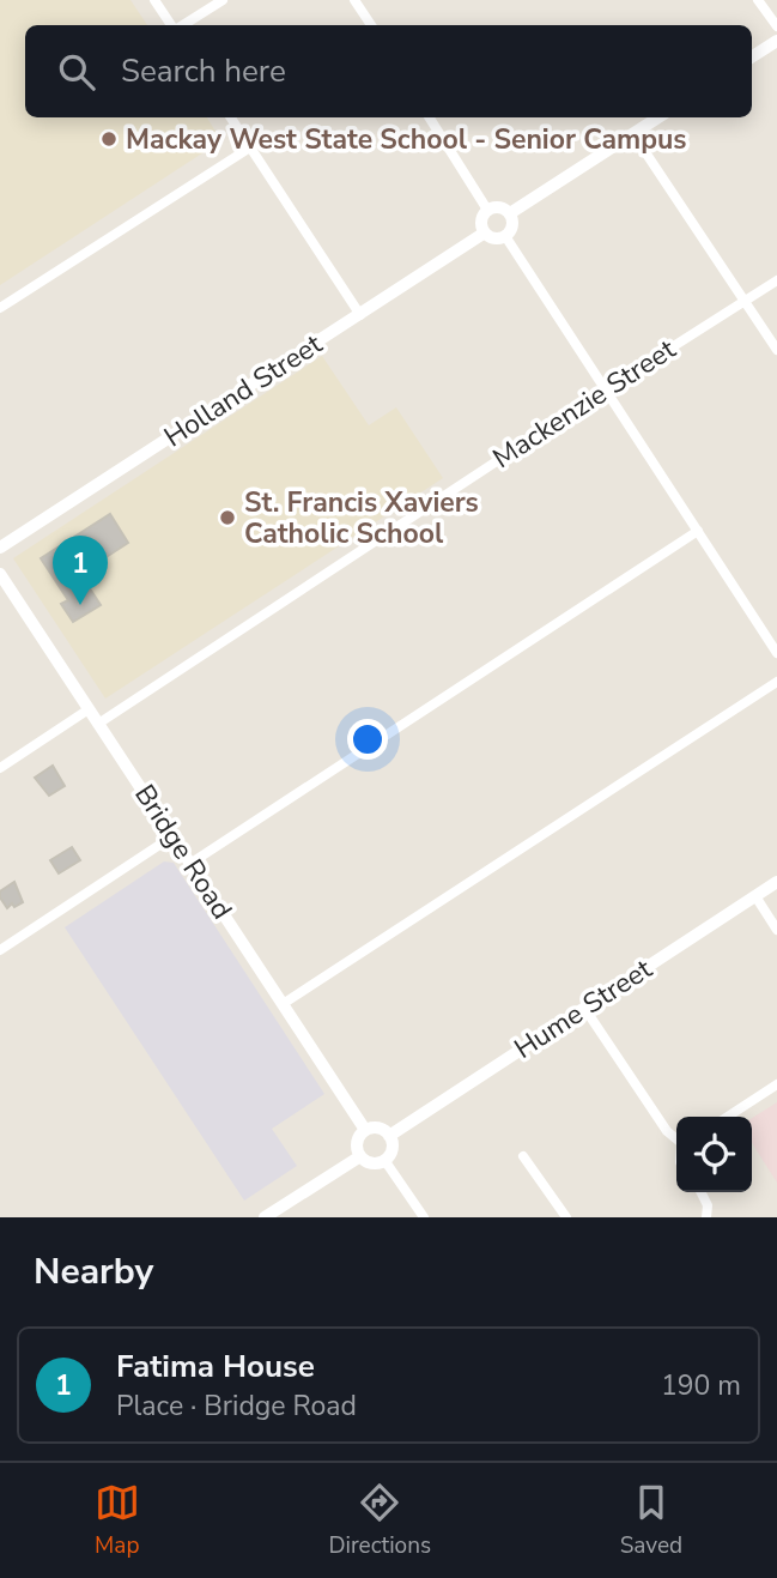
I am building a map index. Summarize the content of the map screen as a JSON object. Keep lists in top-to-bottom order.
{
  "streets": {
    "street": [
      "Holland Street",
      "Mackenzie Street",
      "Bridge Road",
      "Hume Street"
    ]
  },
  "crossings": [
    ["Mackenzie Street", "Bridge Road"],
    ["Bridge Road", "Hume Street"]
  ],
  "places": ["Mackay West State School - Senior Campus", "St. Francis Xaviers Catholic School"],
  "page": {
    "search": "Search here",
    "pins": "1",
    "heading": "Nearby",
    "list": [
      {
        "mark": "1",
        "name": "Fatima House",
        "note": "Place · Bridge Road",
        "value": "190 m"
      }
    ],
    "nav": ["Map", "Directions", "Saved"]
  }
}
